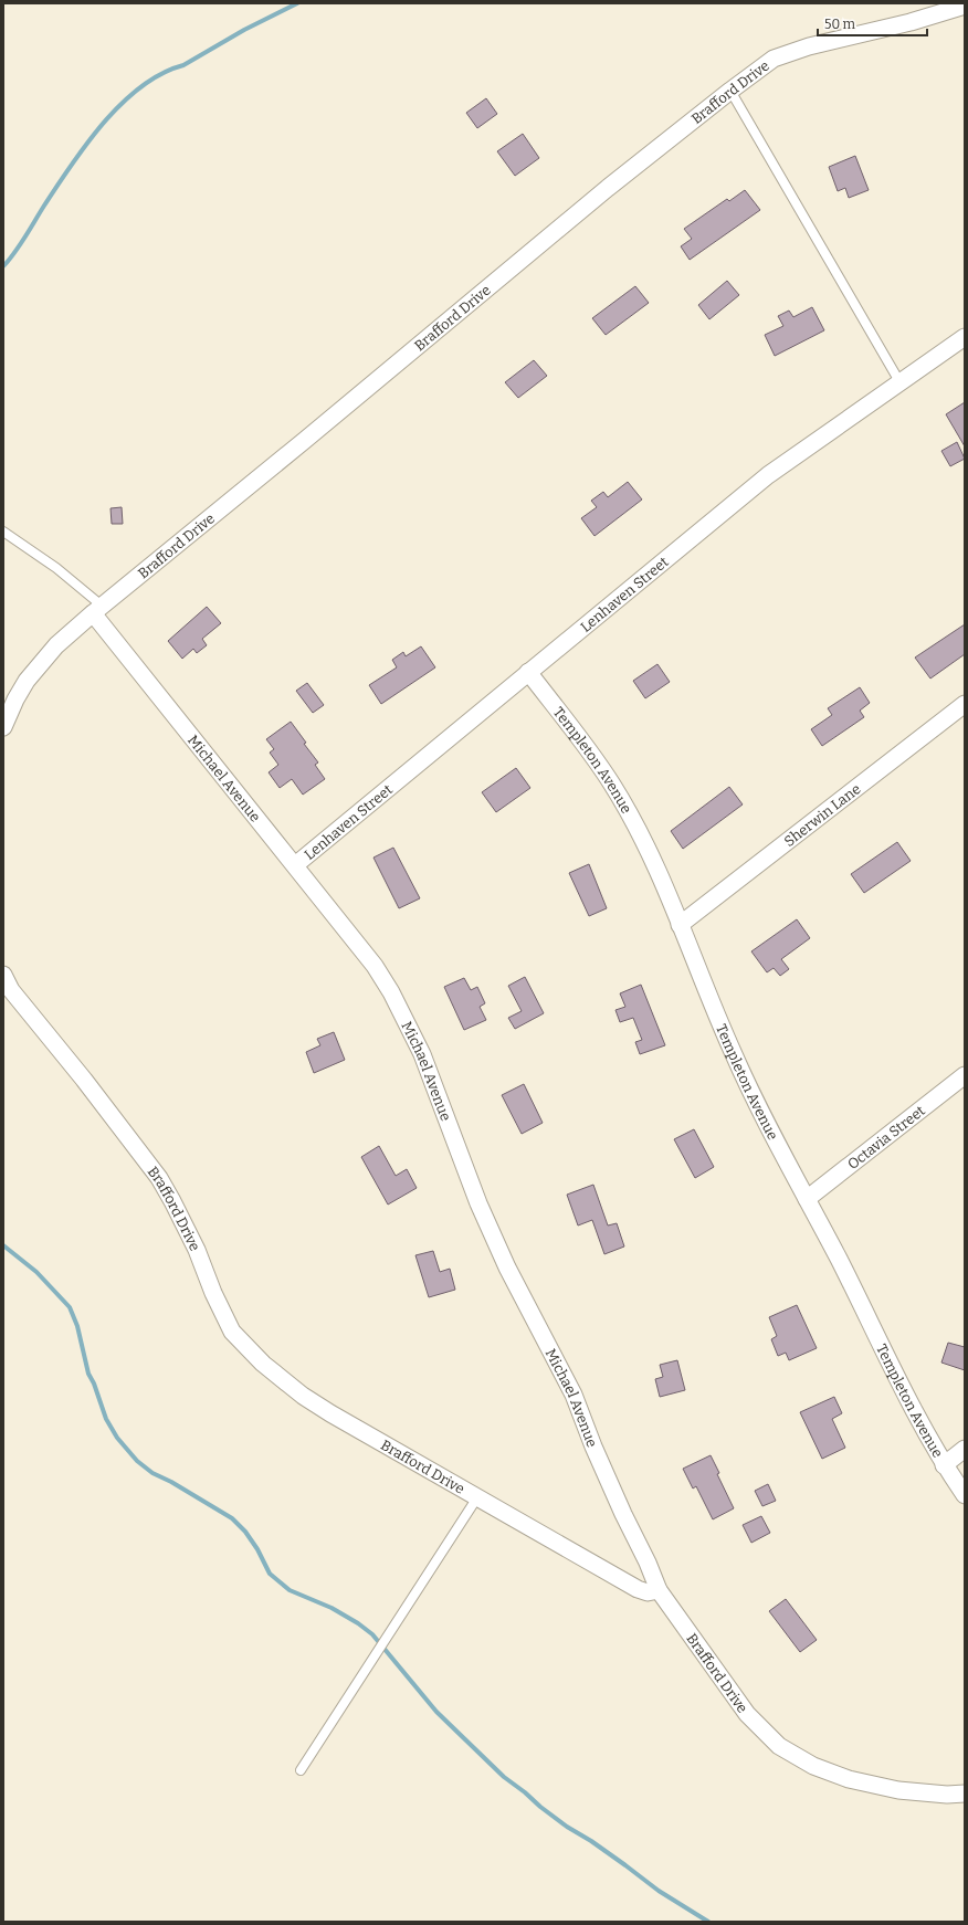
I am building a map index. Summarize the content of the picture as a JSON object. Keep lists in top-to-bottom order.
{
  "streets": {
    "street": [
      "Brafford Drive",
      "Lenhaven Street",
      "Templeton Avenue",
      "Michael Avenue",
      "Sherwin Lane",
      "Octavia Street"
    ]
  },
  "crossings": [
    ["Brafford Drive", "Michael Avenue"],
    ["Lenhaven Street", "Templeton Avenue"],
    ["Lenhaven Street", "Michael Avenue"],
    ["Templeton Avenue", "Sherwin Lane"],
    ["Templeton Avenue", "Octavia Street"]
  ],
  "scale_bar": "50 m"
}
